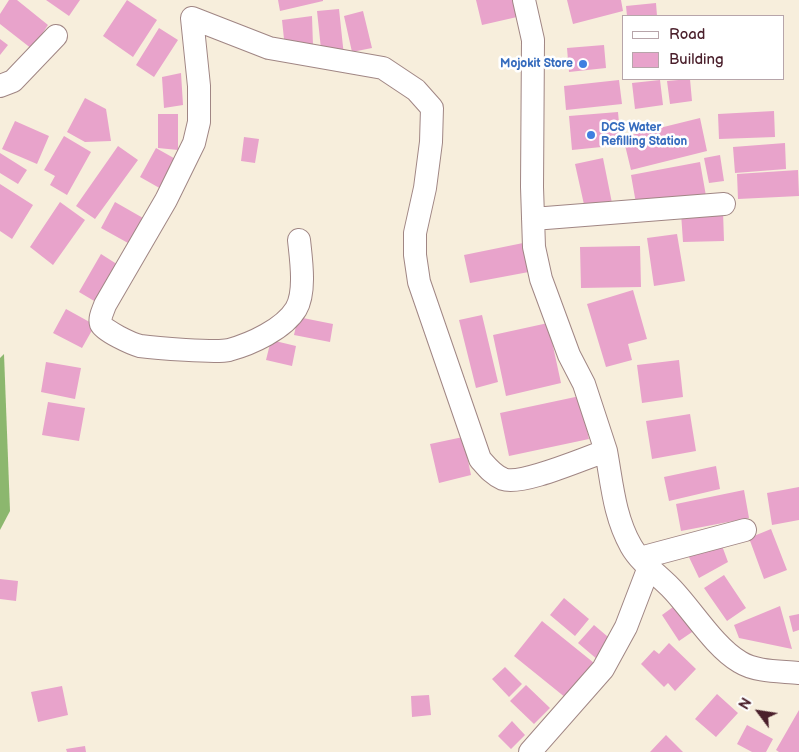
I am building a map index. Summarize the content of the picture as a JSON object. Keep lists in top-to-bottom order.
{
  "places": ["Mojokit Store", "DCS Water Refilling Station"],
  "legend": ["Road", "Building"],
  "north": "top left"
}
